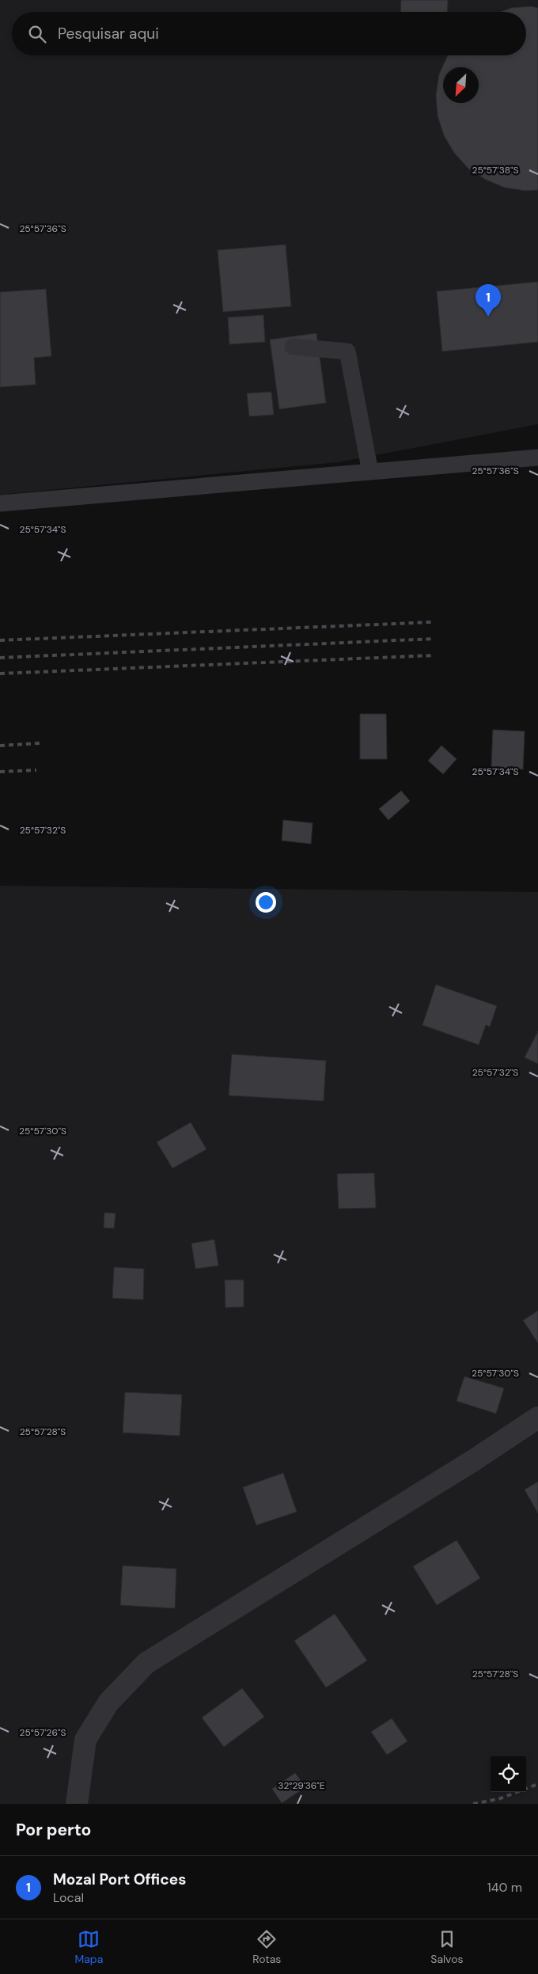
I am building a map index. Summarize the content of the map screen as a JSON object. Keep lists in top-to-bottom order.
{
  "north": "bottom left",
  "page": {
    "search": "Pesquisar aqui",
    "pins": "1",
    "heading": "Por perto",
    "list": [
      {
        "mark": "1",
        "name": "Mozal Port Offices",
        "note": "Local",
        "value": "140 m"
      }
    ],
    "nav": ["Mapa", "Rotas", "Salvos"]
  },
  "coordinates": [
    "25°57'38\"S",
    "25°57'36\"S",
    "25°57'34\"S",
    "25°57'32\"S",
    "25°57'30\"S",
    "25°57'28\"S",
    "25°57'26\"S",
    "32°29'36\"E"
  ]
}
